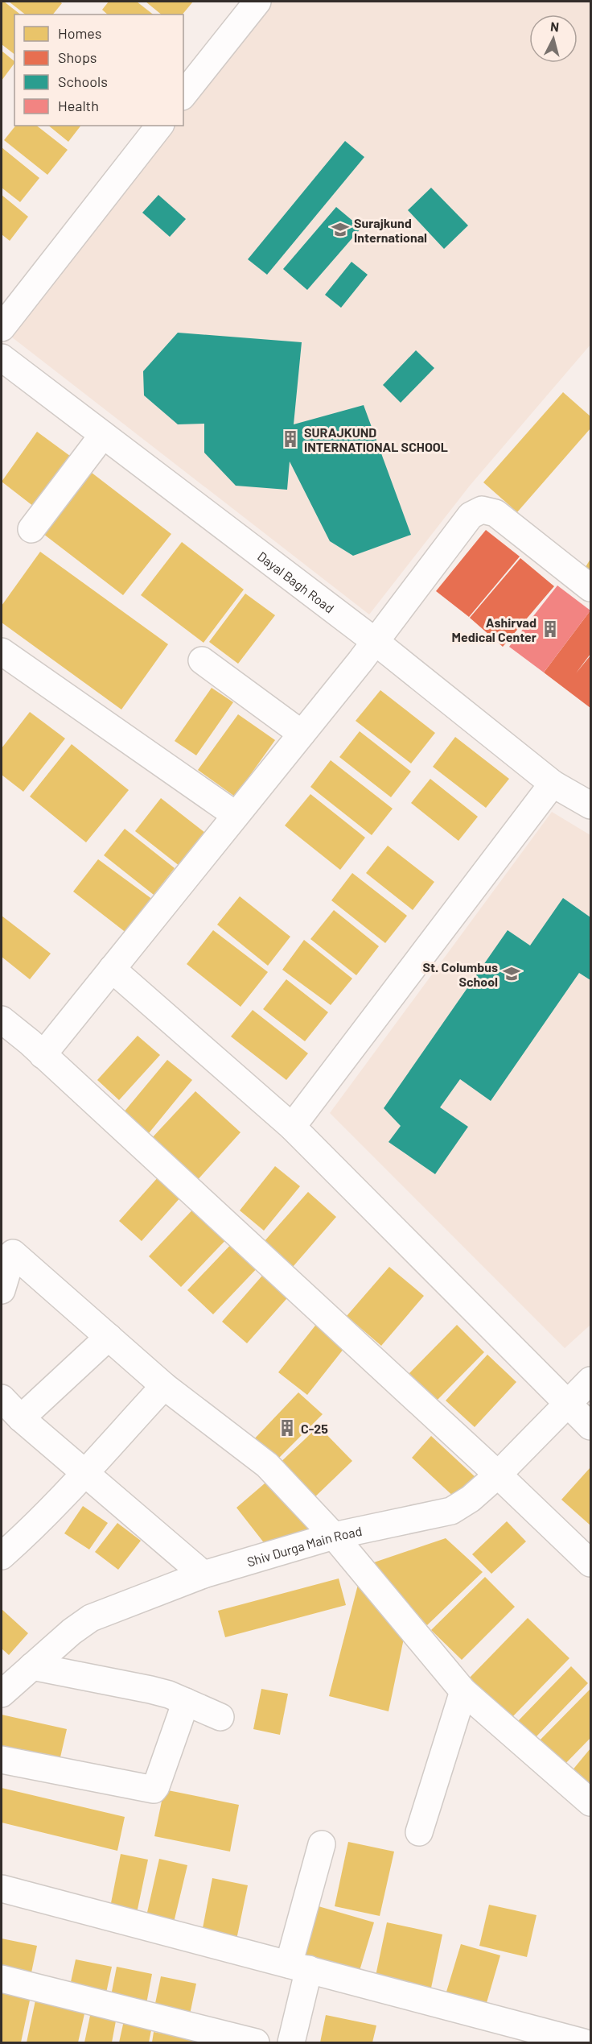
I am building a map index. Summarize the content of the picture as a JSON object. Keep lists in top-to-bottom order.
{
  "streets": {
    "street": ["Dayal Bagh Road", "Shiv Durga Main Road"]
  },
  "places": {
    "school or university": ["Surajkund International", "St. Columbus School"],
    "building": ["SURAJKUND INTERNATIONAL SCHOOL", "Ashirvad Medical Center", "C-25"]
  },
  "legend": [
    "Homes",
    "Shops",
    "Schools",
    "Health"
  ],
  "north": "top"
}
